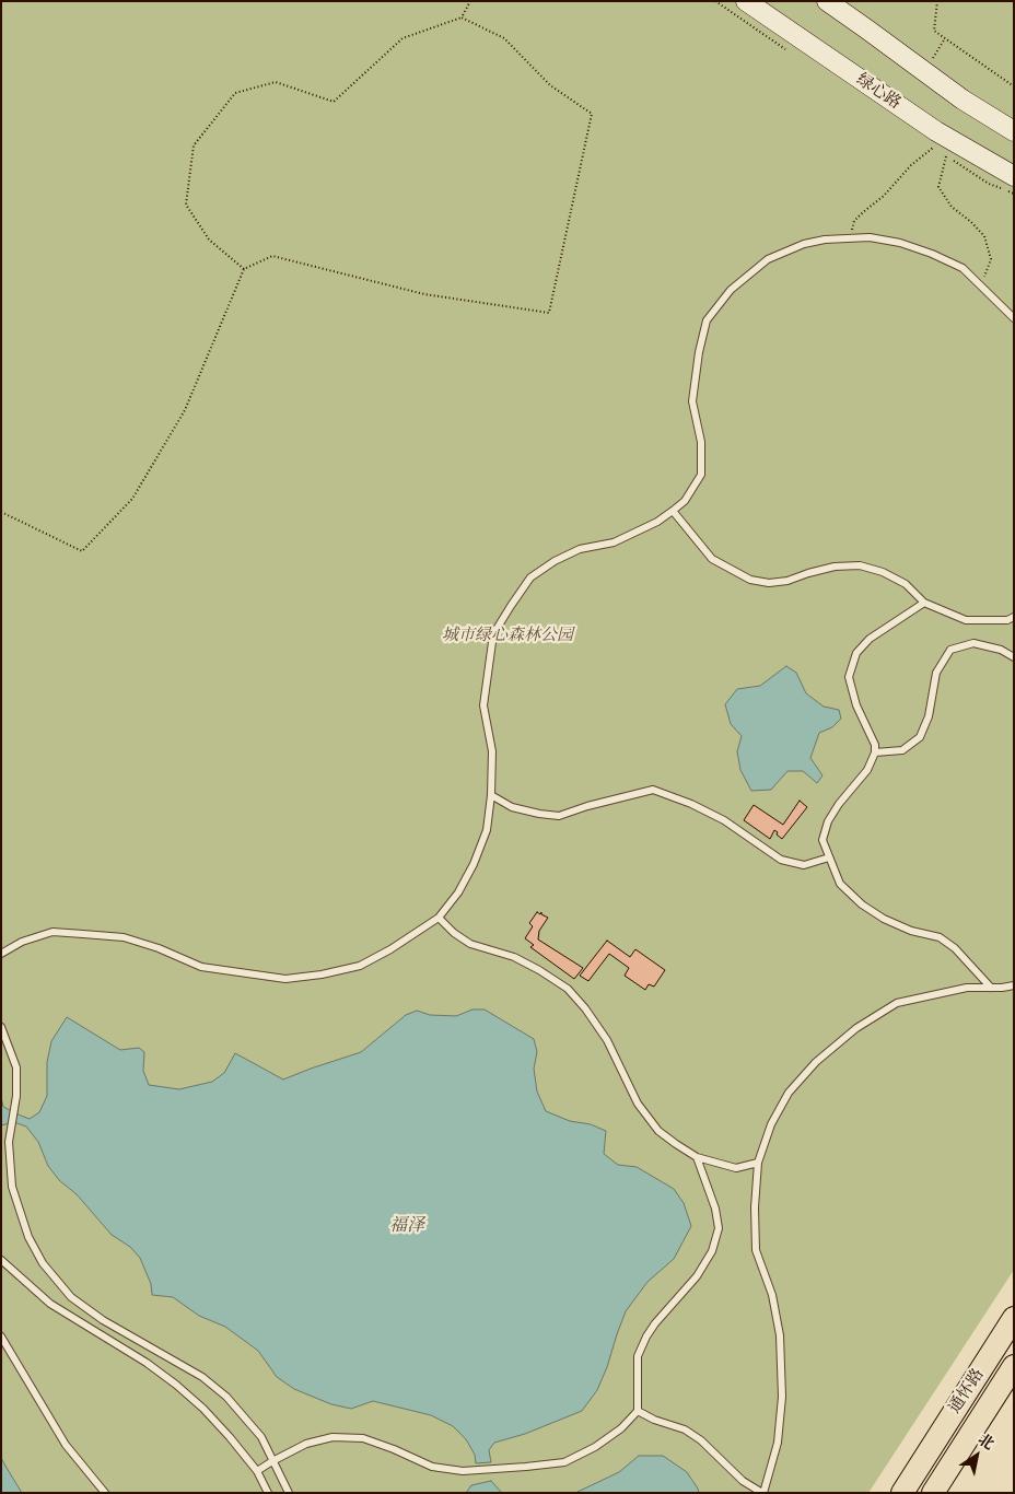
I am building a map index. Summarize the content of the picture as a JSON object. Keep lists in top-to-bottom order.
{
  "streets": {
    "main road": ["绿心路", "通怀路"]
  },
  "water": ["福泽"],
  "parks": ["城市绿心森林公园"],
  "north": "top right"
}
